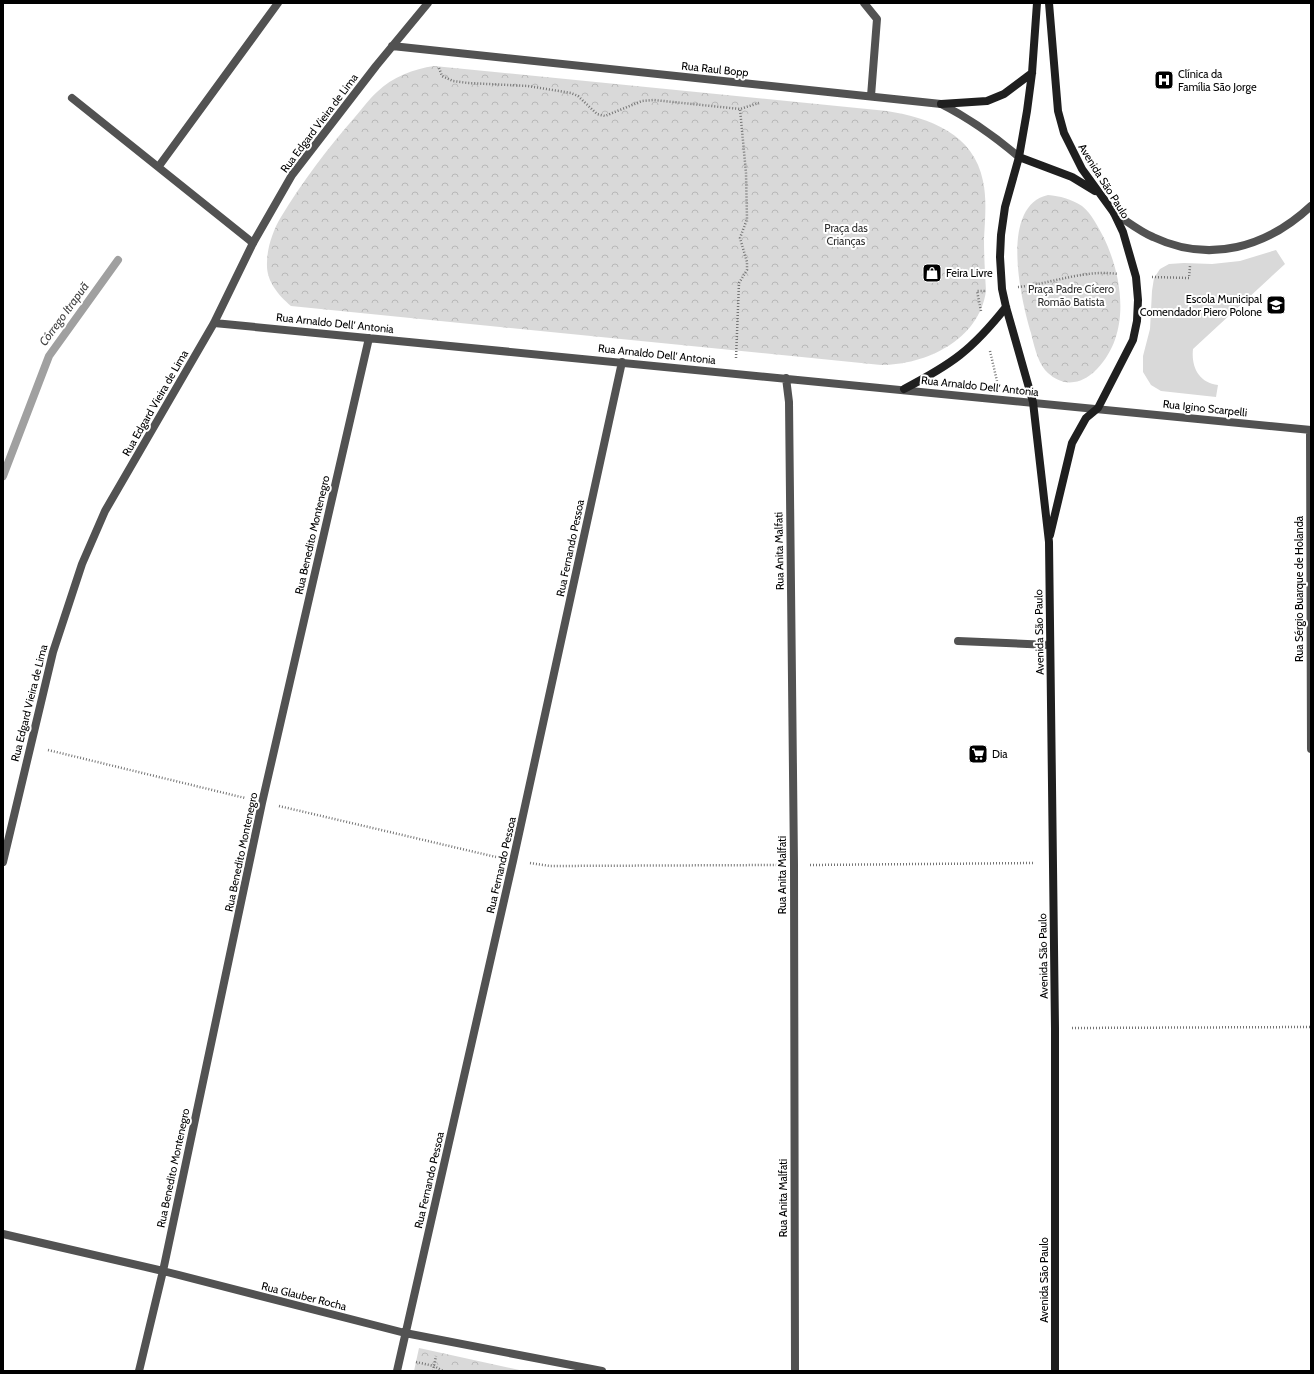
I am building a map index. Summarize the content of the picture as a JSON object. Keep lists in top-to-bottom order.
{
  "streets": {
    "main road": ["Avenida São Paulo"],
    "street": [
      "Rua Raul Bopp",
      "Rua Edgard Vieira de Lima",
      "Rua Arnaldo Dell' Antonia",
      "Rua Igino Scarpelli",
      "Rua Benedito Montenegro",
      "Rua Fernando Pessoa",
      "Rua Anita Malfati",
      "Rua Sérgio Buarque de Holanda",
      "Rua Glauber Rocha"
    ]
  },
  "crossings": [
    ["Rua Raul Bopp", "Rua Edgard Vieira de Lima"],
    ["Rua Raul Bopp", "Avenida São Paulo"],
    ["Rua Edgard Vieira de Lima", "Rua Arnaldo Dell' Antonia"],
    ["Avenida São Paulo", "Rua Arnaldo Dell' Antonia"],
    ["Avenida São Paulo", "Rua Igino Scarpelli"],
    ["Rua Arnaldo Dell' Antonia", "Rua Igino Scarpelli"],
    ["Rua Arnaldo Dell' Antonia", "Rua Benedito Montenegro"],
    ["Rua Arnaldo Dell' Antonia", "Rua Fernando Pessoa"],
    ["Rua Arnaldo Dell' Antonia", "Rua Anita Malfati"],
    ["Rua Igino Scarpelli", "Rua Sérgio Buarque de Holanda"],
    ["Rua Benedito Montenegro", "Rua Glauber Rocha"],
    ["Rua Fernando Pessoa", "Rua Glauber Rocha"]
  ],
  "water": ["Córrego Itrapuã"],
  "parks": ["Praça das Crianças", "Praça Padre Cícero Romão Batista"],
  "places": {
    "hospital": ["Clínica da Família São Jorge"],
    "shop": ["Feira Livre"],
    "school or university": ["Escola Municipal Comendador Piero Polone"],
    "supermarket": ["Dia"]
  }
}
